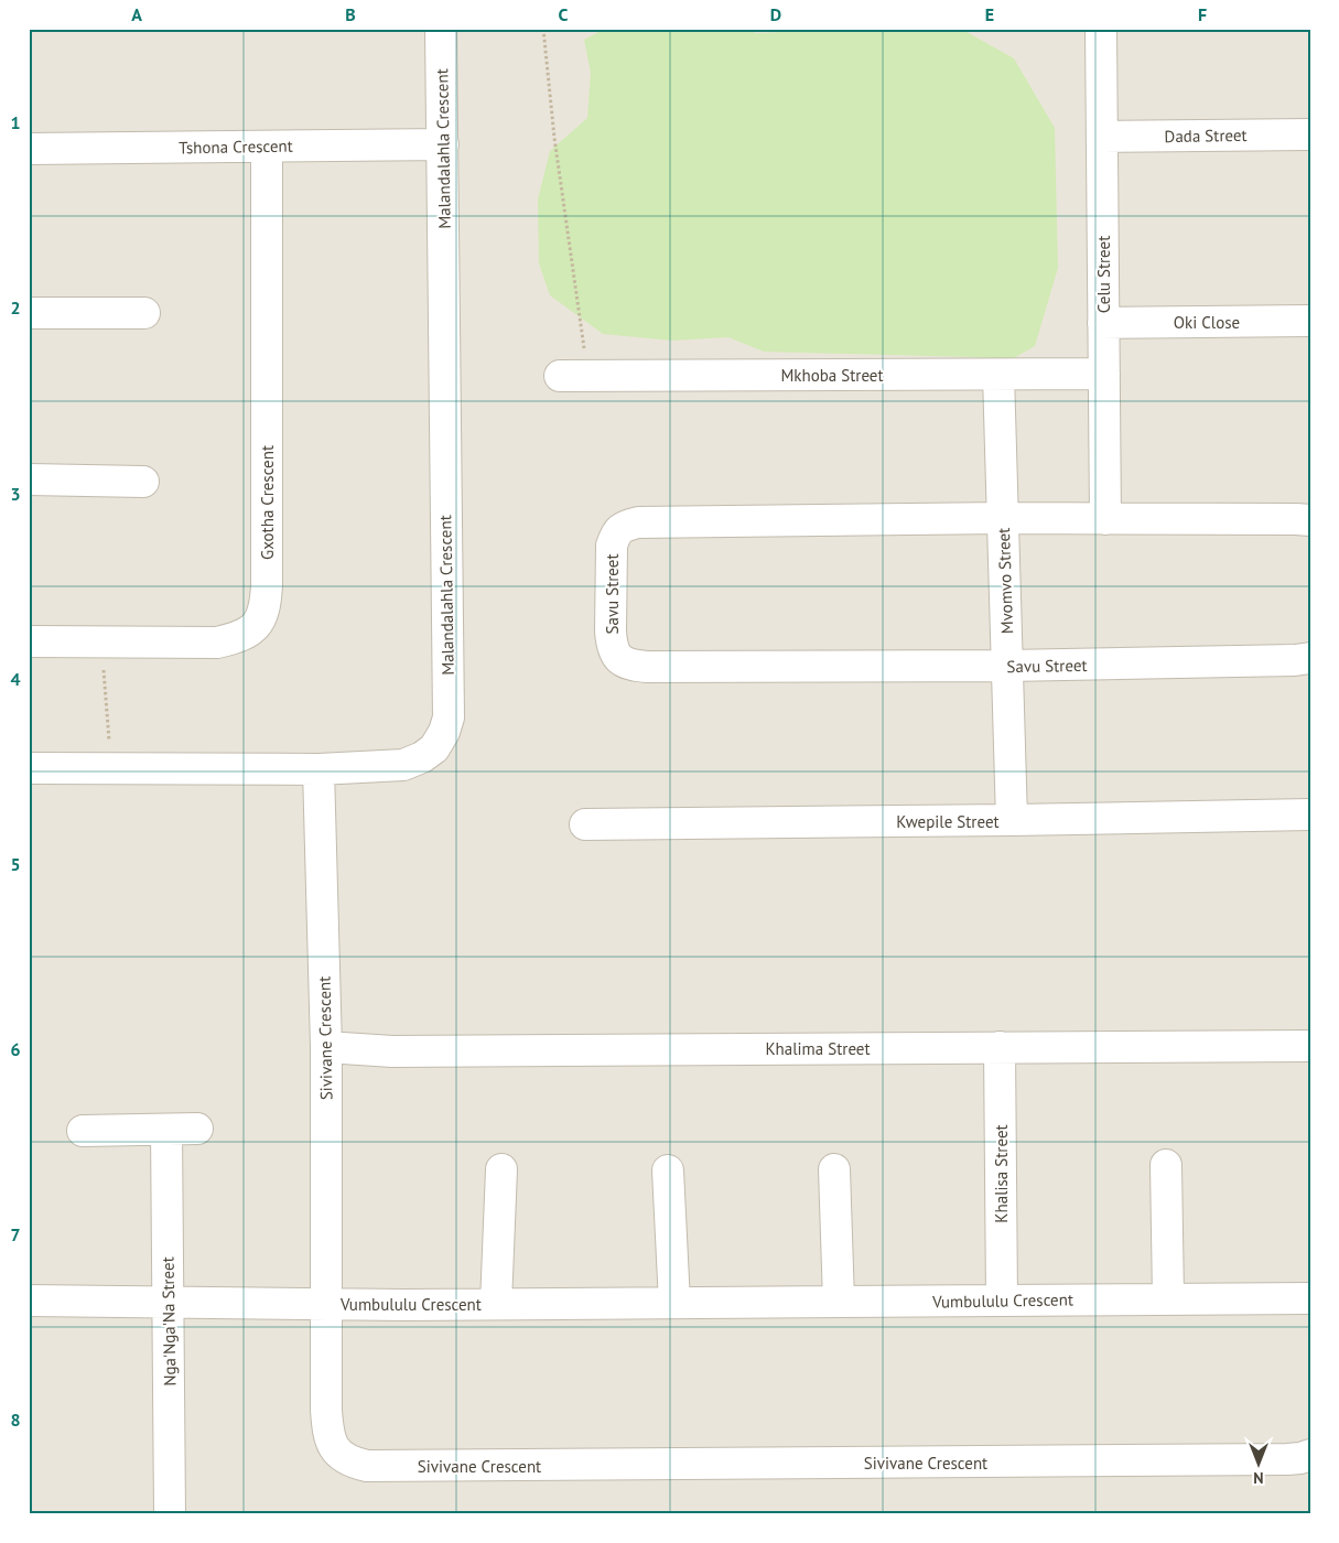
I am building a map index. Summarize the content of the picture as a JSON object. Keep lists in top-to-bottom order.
{
  "streets": {
    "street": [
      "Dada Street",
      "Tshona Crescent",
      "Malandalahla Crescent",
      "Celu Street",
      "Oki Close",
      "Mkhoba Street",
      "Gxotha Crescent",
      "Mvomvo Street",
      "Savu Street",
      "Kwepile Street",
      "Sivivane Crescent",
      "Khalima Street",
      "Khalisa Street",
      "Vumbululu Crescent",
      "Nga'Nga'Na Street"
    ]
  },
  "crossings": [
    ["Dada Street", "Celu Street"],
    ["Tshona Crescent", "Malandalahla Crescent"],
    ["Tshona Crescent", "Gxotha Crescent"],
    ["Malandalahla Crescent", "Sivivane Crescent"],
    ["Celu Street", "Oki Close"],
    ["Celu Street", "Mkhoba Street"],
    ["Celu Street", "Savu Street"],
    ["Mkhoba Street", "Mvomvo Street"],
    ["Mvomvo Street", "Savu Street"],
    ["Mvomvo Street", "Kwepile Street"],
    ["Sivivane Crescent", "Khalima Street"],
    ["Sivivane Crescent", "Vumbululu Crescent"],
    ["Khalima Street", "Khalisa Street"],
    ["Khalisa Street", "Vumbululu Crescent"],
    ["Vumbululu Crescent", "Nga'Nga'Na Street"]
  ],
  "north": "bottom",
  "grid": {
    "columns": [
      "A",
      "B",
      "C",
      "D",
      "E",
      "F"
    ],
    "rows": [
      "1",
      "2",
      "3",
      "4",
      "5",
      "6",
      "7",
      "8"
    ]
  }
}
